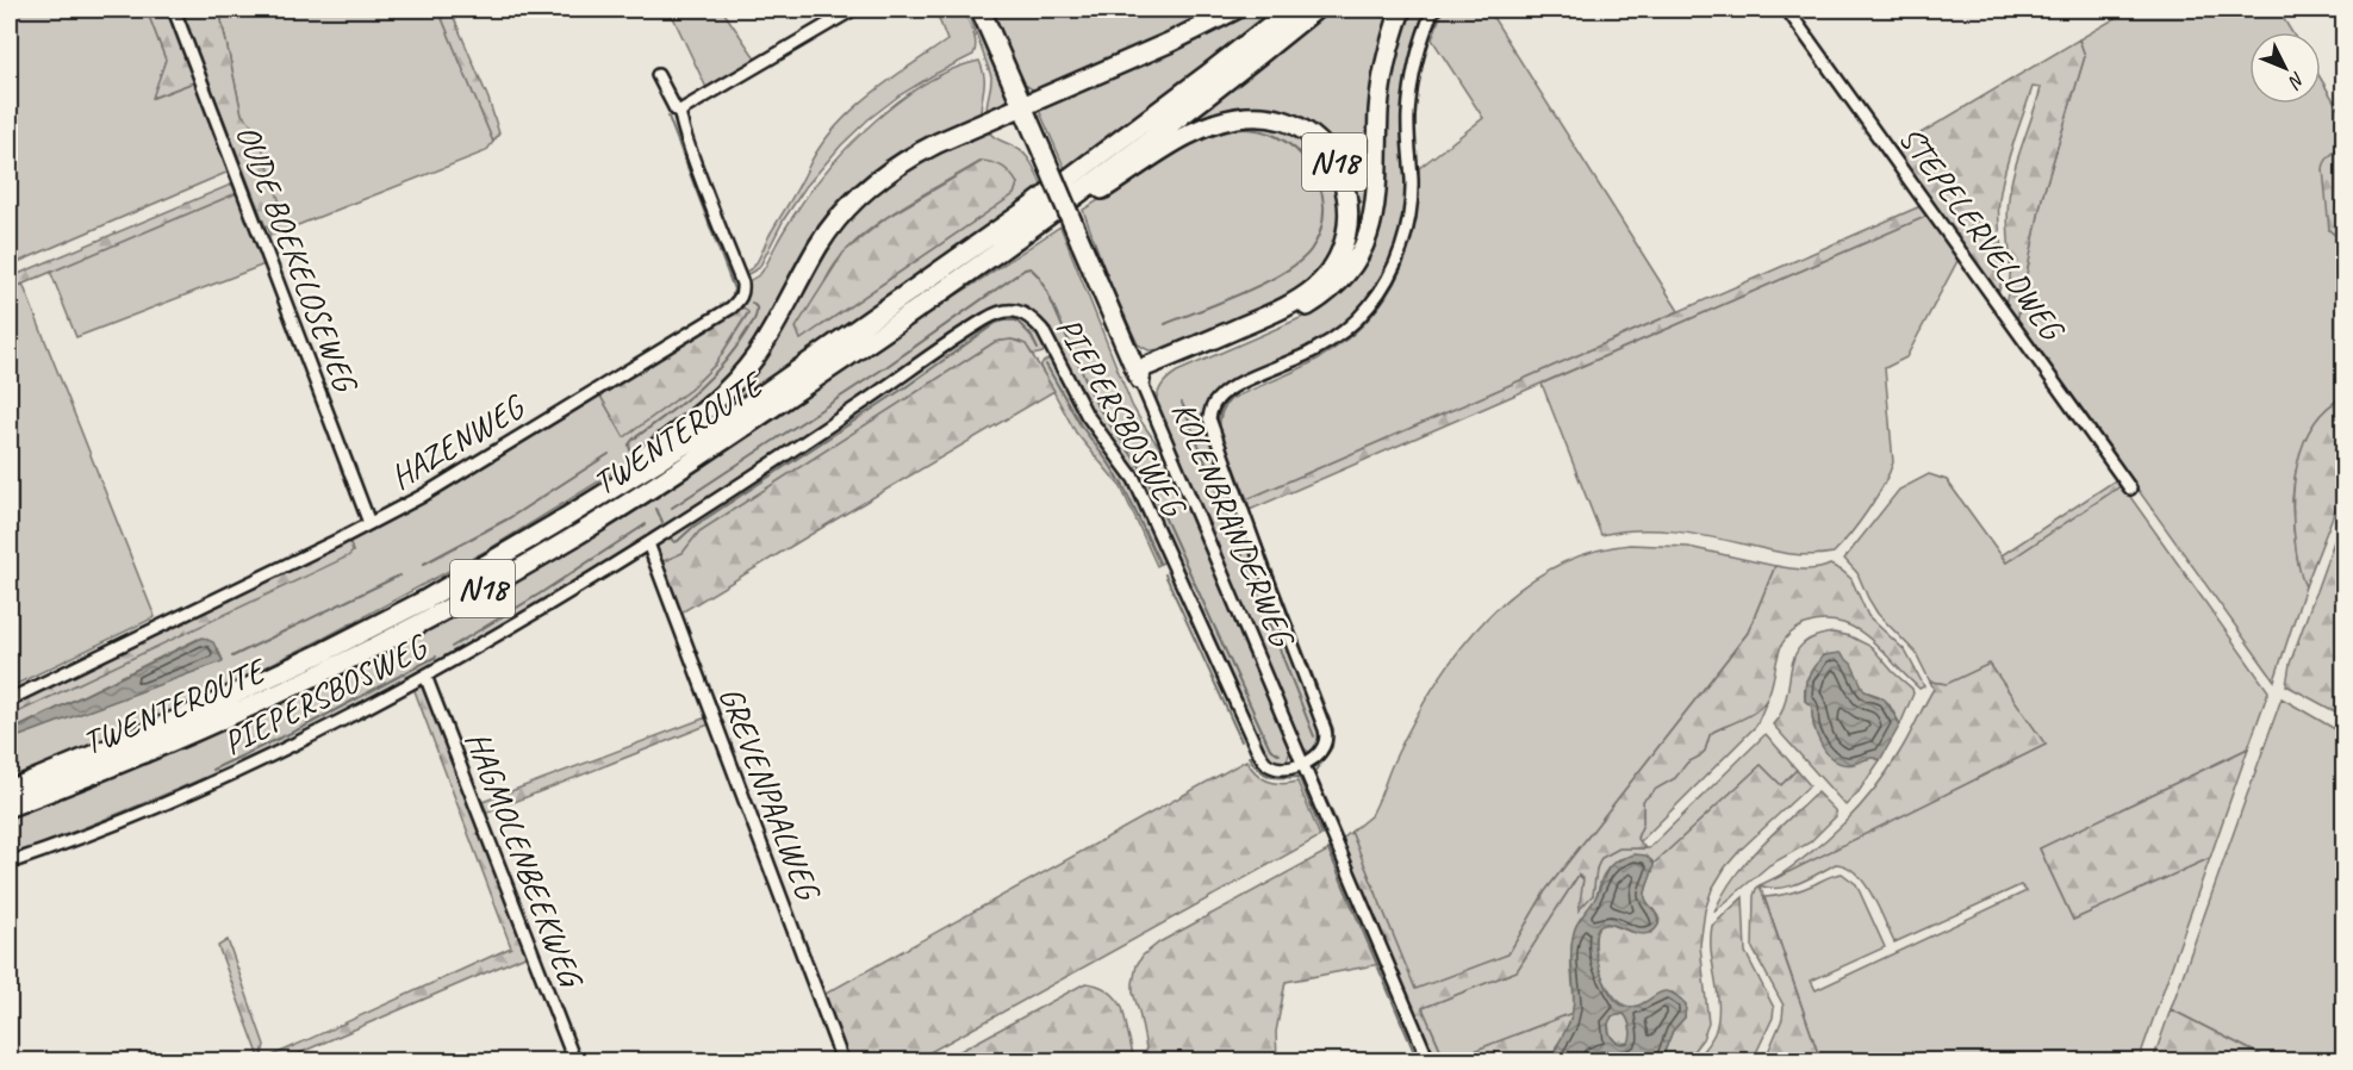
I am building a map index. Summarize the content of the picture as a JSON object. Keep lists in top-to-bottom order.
{
  "streets": {
    "main road": ["N18", "TWENTEROUTE", "KOLENBRANDERWEG"],
    "street": [
      "STEPELERVELDWEG",
      "OUDE BOEKELOSEWEG",
      "PIEPERSBOSWEG",
      "HAZENWEG",
      "GREVENPAALWEG",
      "HAGMOLENBEEKWEG"
    ]
  },
  "crossings": [
    ["N18", "TWENTEROUTE"],
    ["N18", "KOLENBRANDERWEG"],
    ["OUDE BOEKELOSEWEG", "HAZENWEG"],
    ["PIEPERSBOSWEG", "KOLENBRANDERWEG"],
    ["PIEPERSBOSWEG", "GREVENPAALWEG"],
    ["PIEPERSBOSWEG", "HAGMOLENBEEKWEG"]
  ],
  "north": "bottom right"
}
